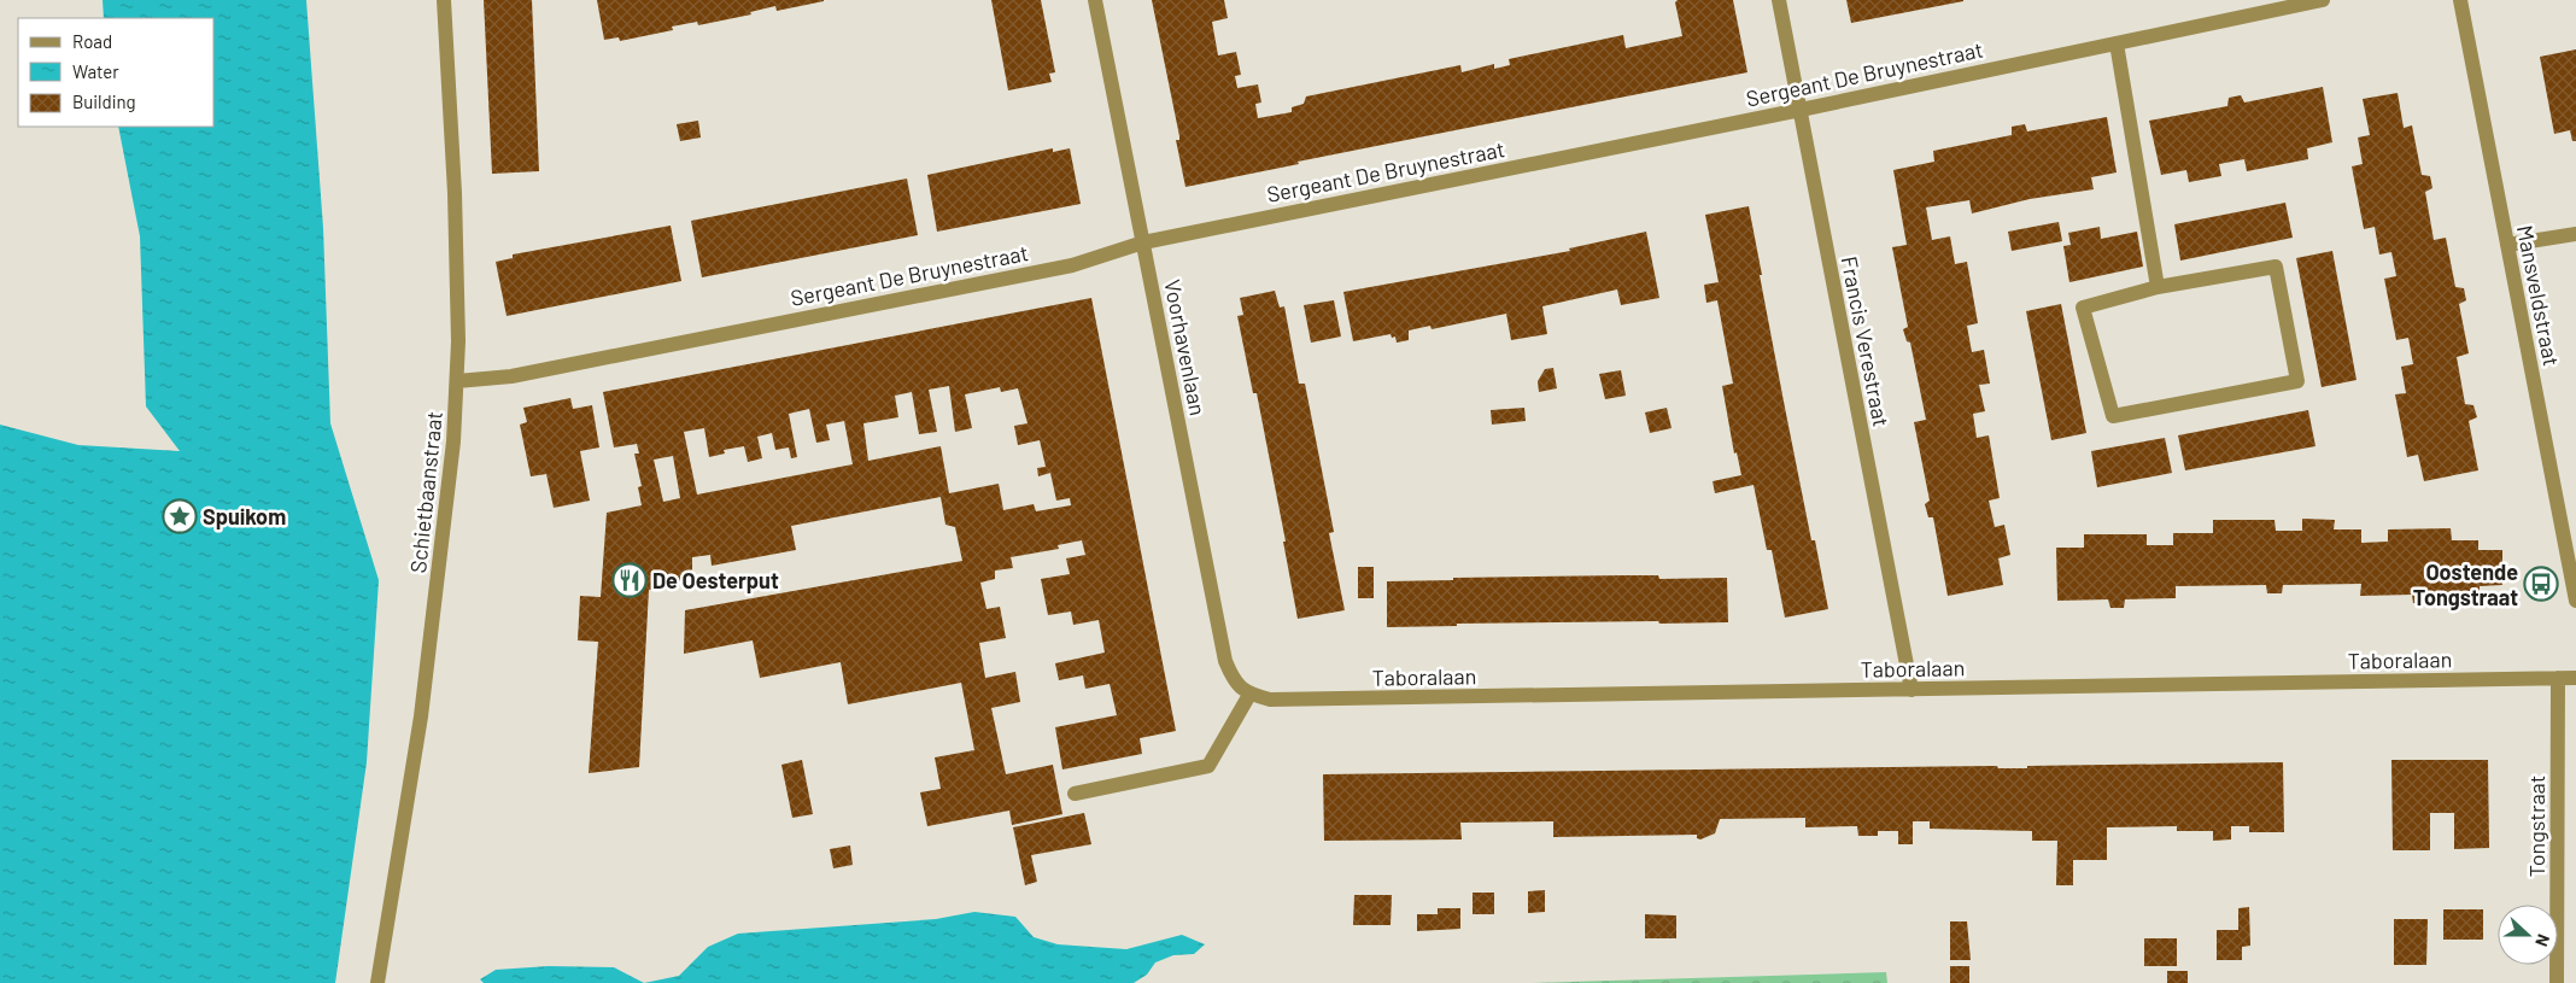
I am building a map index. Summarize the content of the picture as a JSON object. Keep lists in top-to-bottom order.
{
  "streets": {
    "street": [
      "Sergeant De Bruynestraat",
      "Mansveldstraat",
      "Francis Verestraat",
      "Voorhavenlaan",
      "Schietbaanstraat",
      "Taboralaan",
      "Tongstraat"
    ]
  },
  "crossings": [
    ["Sergeant De Bruynestraat", "Francis Verestraat"],
    ["Sergeant De Bruynestraat", "Voorhavenlaan"],
    ["Sergeant De Bruynestraat", "Schietbaanstraat"],
    ["Francis Verestraat", "Taboralaan"],
    ["Voorhavenlaan", "Taboralaan"],
    ["Taboralaan", "Tongstraat"]
  ],
  "places": {
    "place": ["Spuikom"],
    "restaurant": ["De Oesterput"],
    "bus stop": ["Oostende Tongstraat"]
  },
  "legend": ["Road", "Water", "Building"],
  "north": "right"
}
